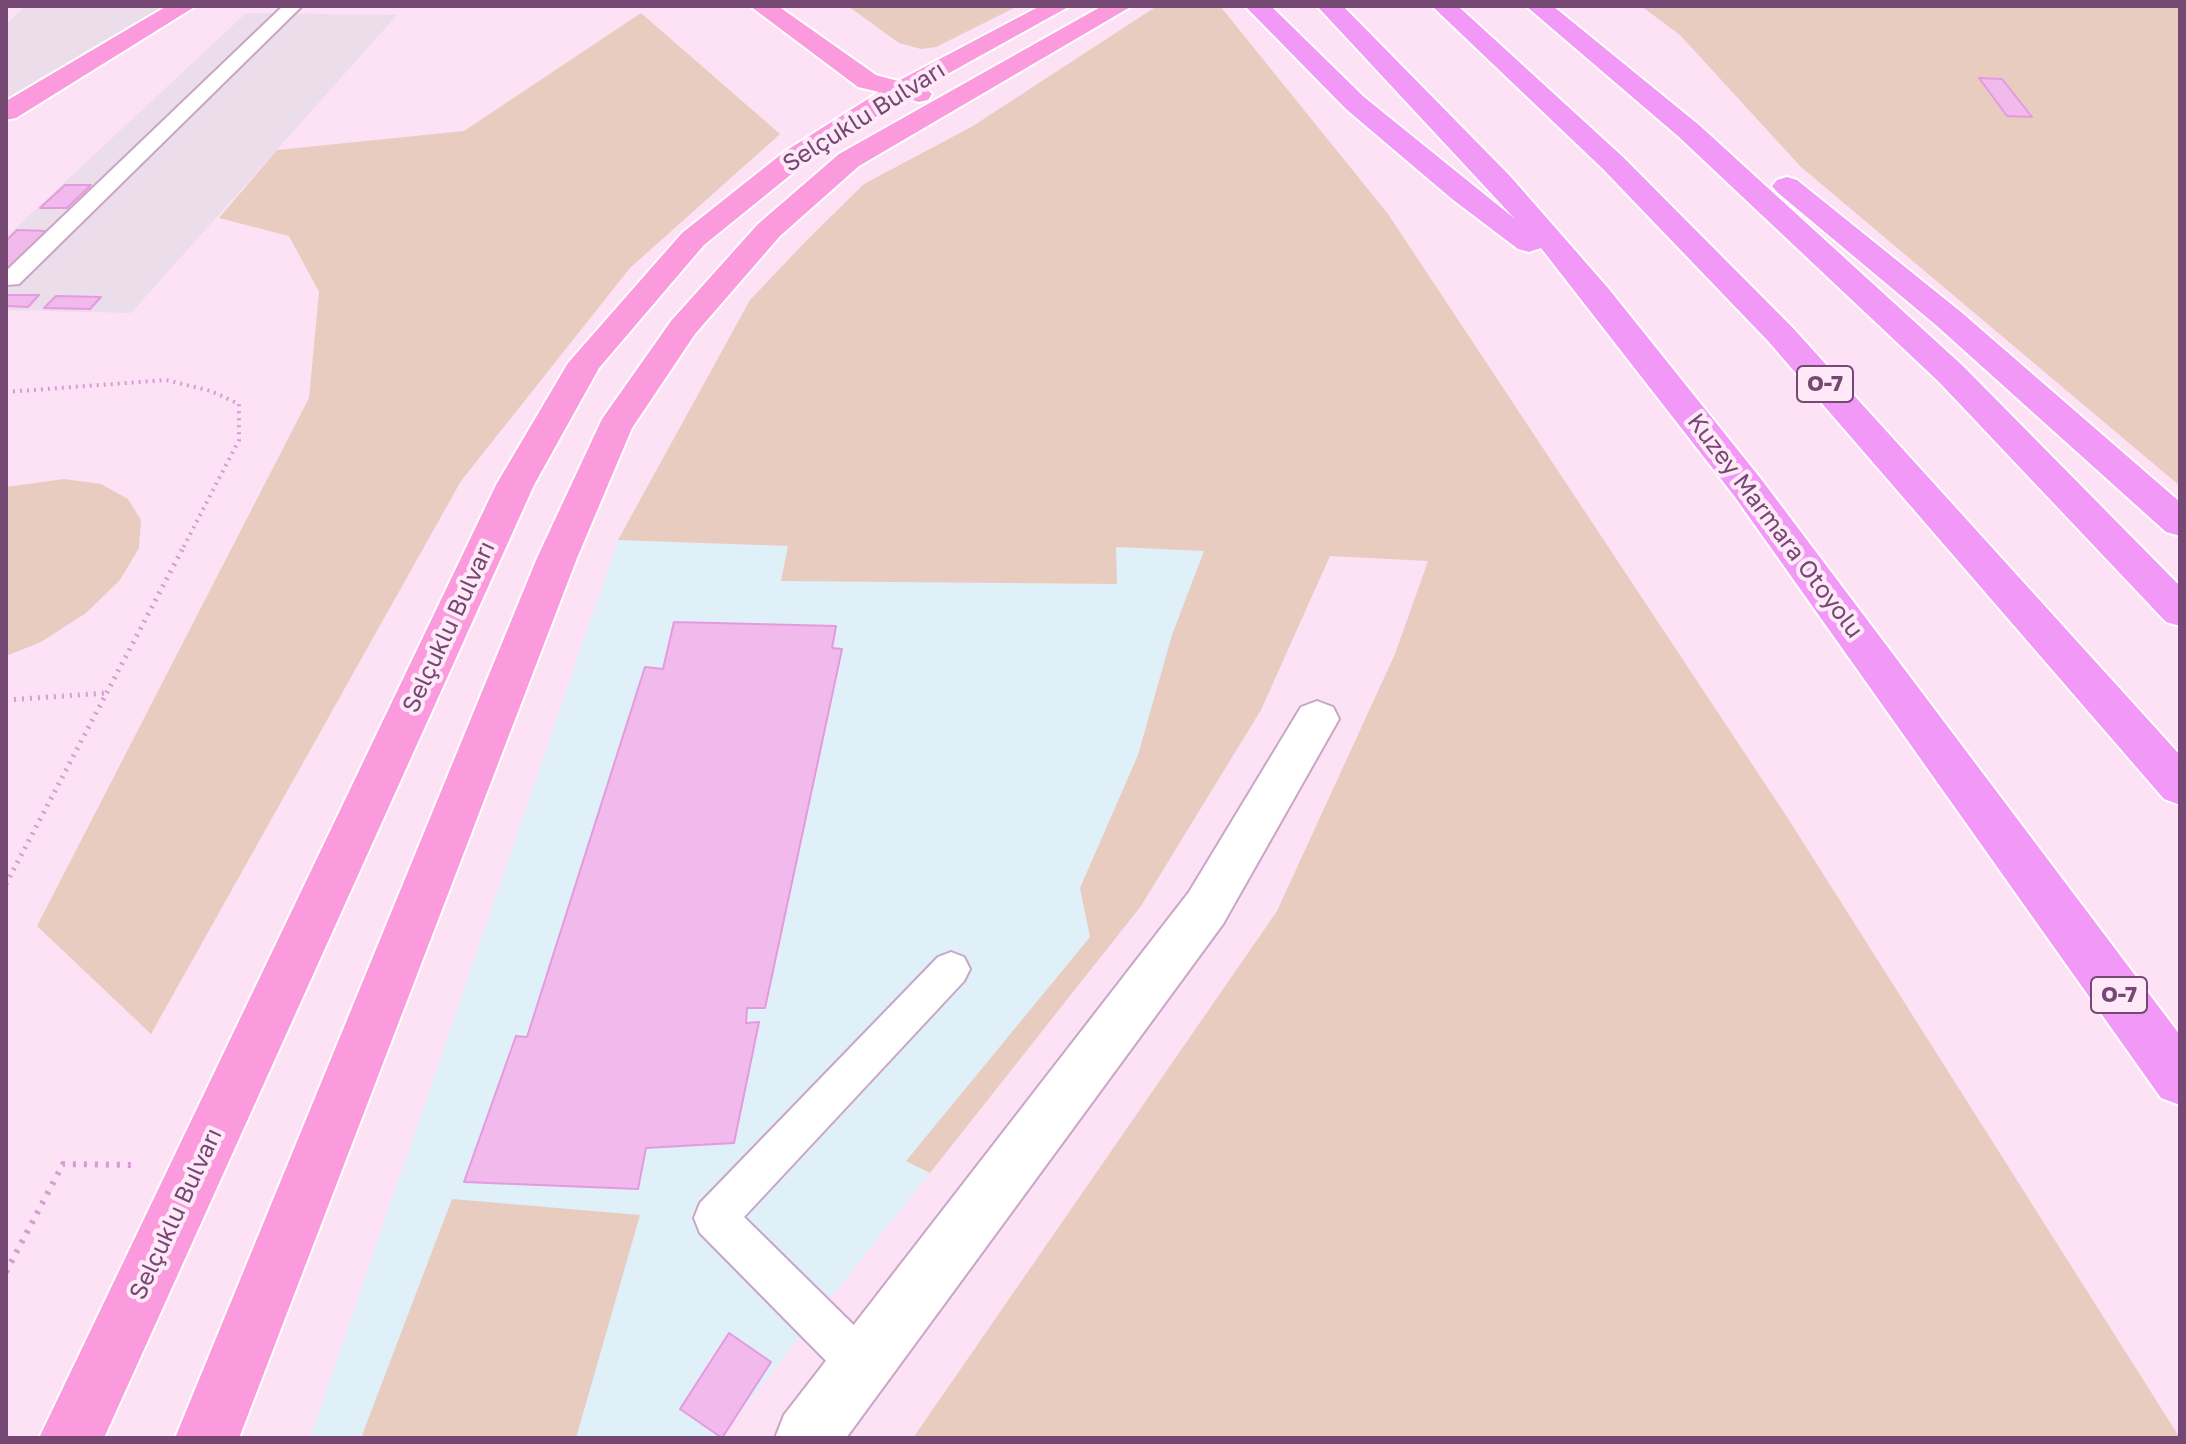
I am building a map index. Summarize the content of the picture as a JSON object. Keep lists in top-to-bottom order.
{
  "streets": {
    "highway": ["O-7", "Kuzey Marmara Otoyolu"],
    "main road": ["Selçuklu Bulvarı"]
  }
}
